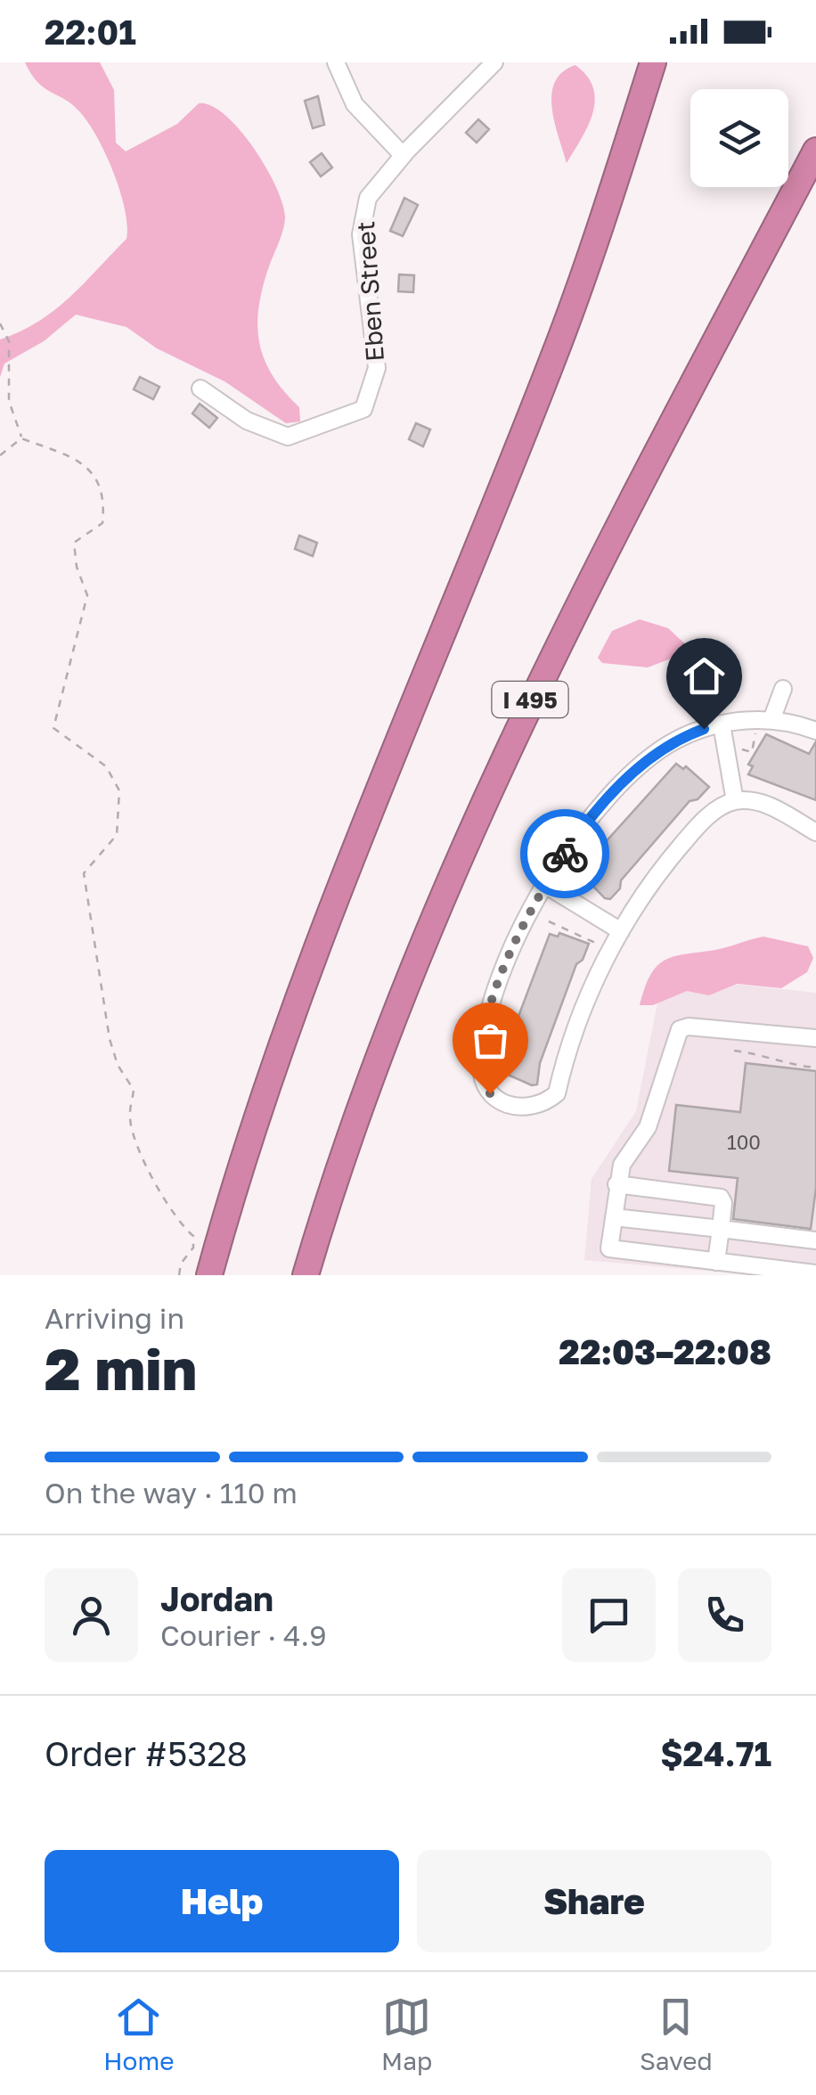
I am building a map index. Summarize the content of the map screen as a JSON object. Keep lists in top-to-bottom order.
{
  "streets": {
    "highway": ["I 495"],
    "street": ["Eben Street"]
  },
  "house_numbers": ["100"],
  "page": {
    "status": "22:01",
    "heading": ["2 min", "Arriving in", "22:03–22:08"],
    "panel": [
      "Jordan",
      "Courier · 4.9",
      "Order #5328",
      "$24.71"
    ],
    "bar": "On the way · 110 m",
    "buttons": ["Help", "Share"],
    "tabs": ["Home", "Map", "Saved"]
  }
}
